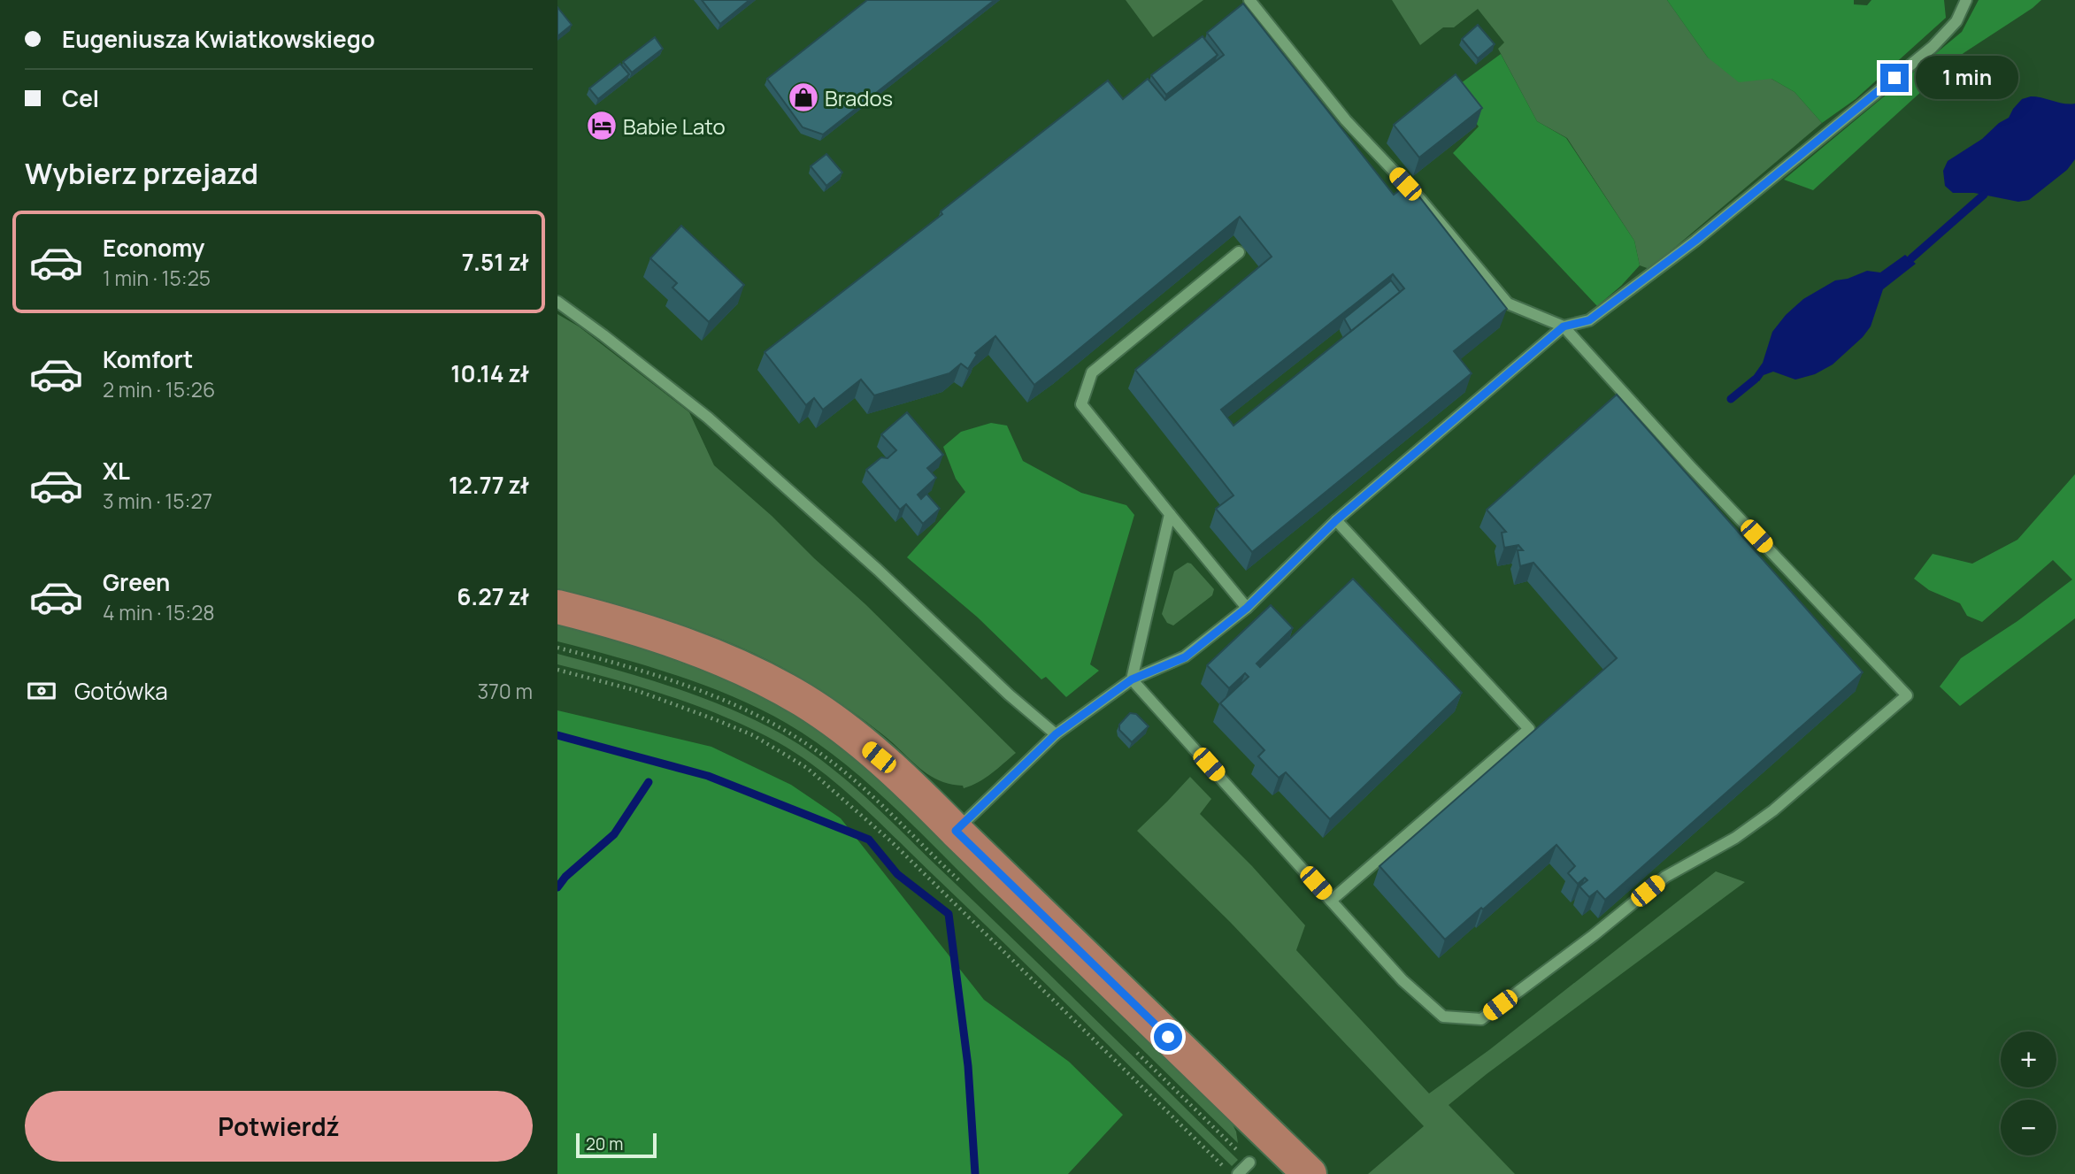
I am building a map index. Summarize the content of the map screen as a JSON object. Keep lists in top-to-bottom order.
{
  "places": {
    "shop": ["Brados"],
    "hotel": ["Babie Lato"]
  },
  "scale_bar": "20 m",
  "page": {
    "banner": ["Eugeniusza Kwiatkowskiego", "Cel"],
    "bubble": "1 min",
    "heading": "Wybierz przejazd",
    "list": [
      {
        "name": "Economy",
        "note": "1 min · 15:25",
        "value": "7.51 zł"
      },
      {
        "name": "Komfort",
        "note": "2 min · 15:26",
        "value": "10.14 zł"
      },
      {
        "name": "XL",
        "note": "3 min · 15:27",
        "value": "12.77 zł"
      },
      {
        "name": "Green",
        "note": "4 min · 15:28",
        "value": "6.27 zł"
      }
    ],
    "pay": ["Gotówka", "370 m"],
    "map_buttons": ["+", "−"],
    "buttons": "Potwierdź",
    "scale": "20 m"
  }
}
